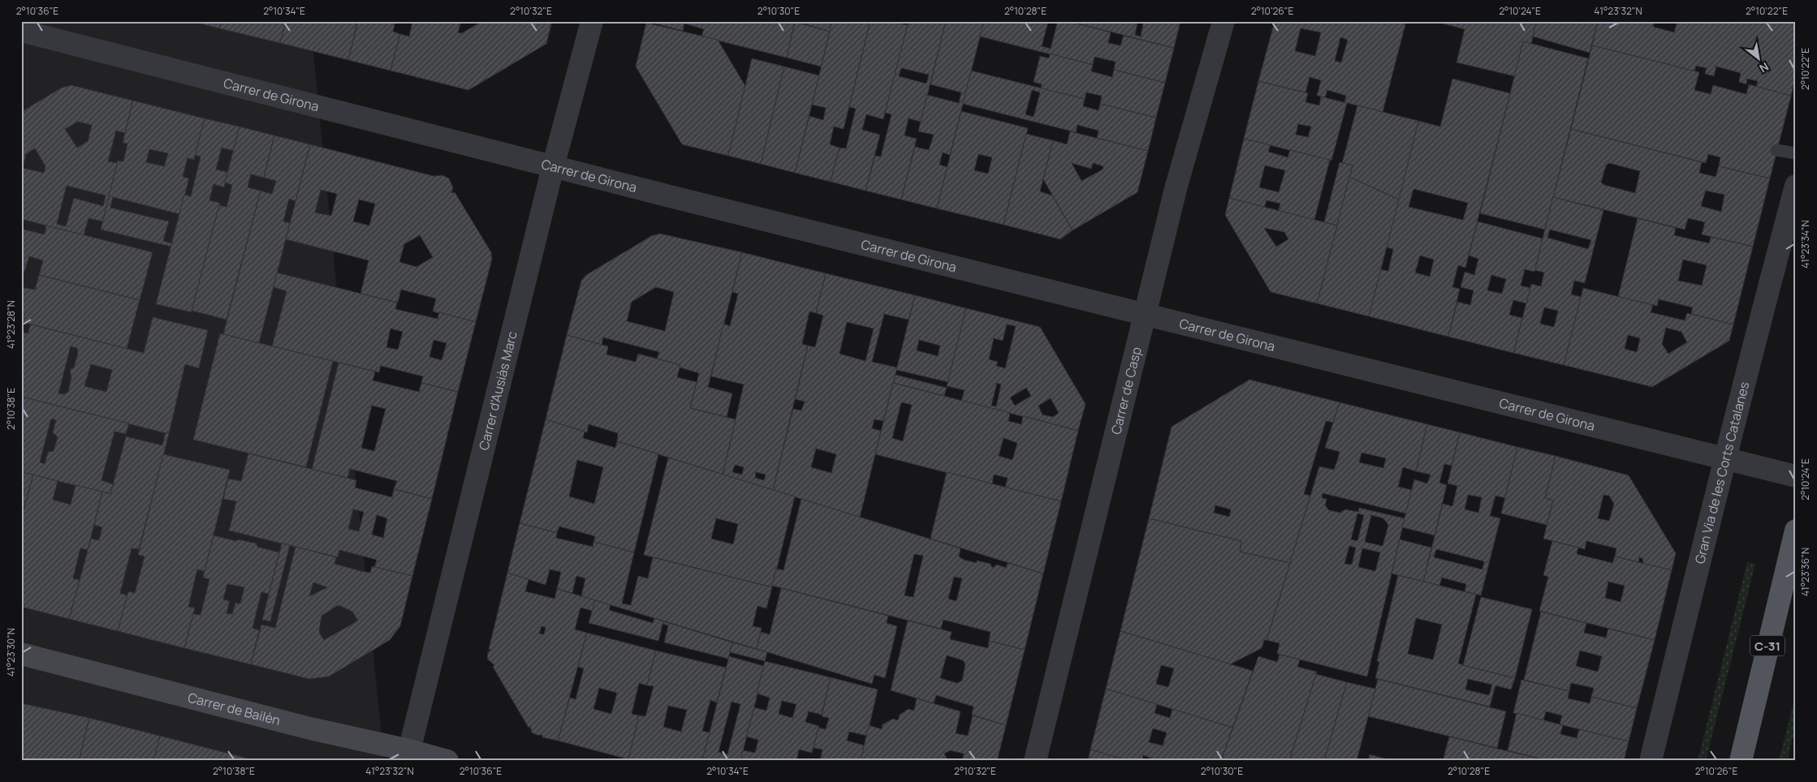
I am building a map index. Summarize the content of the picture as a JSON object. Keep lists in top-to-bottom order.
{
  "streets": {
    "main road": ["C-31"],
    "street": [
      "Carrer de Girona",
      "Carrer de Casp",
      "Carrer d'Ausiàs Marc",
      "Gran Via de les Corts Catalanes",
      "Carrer de Bailèn"
    ]
  },
  "crossings": [
    ["Carrer de Girona", "Carrer de Casp"],
    ["Carrer de Girona", "Carrer d'Ausiàs Marc"],
    ["Carrer de Girona", "Gran Via de les Corts Catalanes"],
    ["Carrer d'Ausiàs Marc", "Carrer de Bailèn"]
  ],
  "north": "bottom right",
  "coordinates": [
    "2°10'36\"E",
    "2°10'34\"E",
    "2°10'32\"E",
    "2°10'30\"E",
    "2°10'28\"E",
    "2°10'26\"E",
    "2°10'24\"E",
    "41°23'32\"N",
    "2°10'22\"E",
    "41°23'34\"N",
    "41°23'28\"N",
    "2°10'38\"E",
    "41°23'36\"N",
    "41°23'30\"N"
  ]
}
